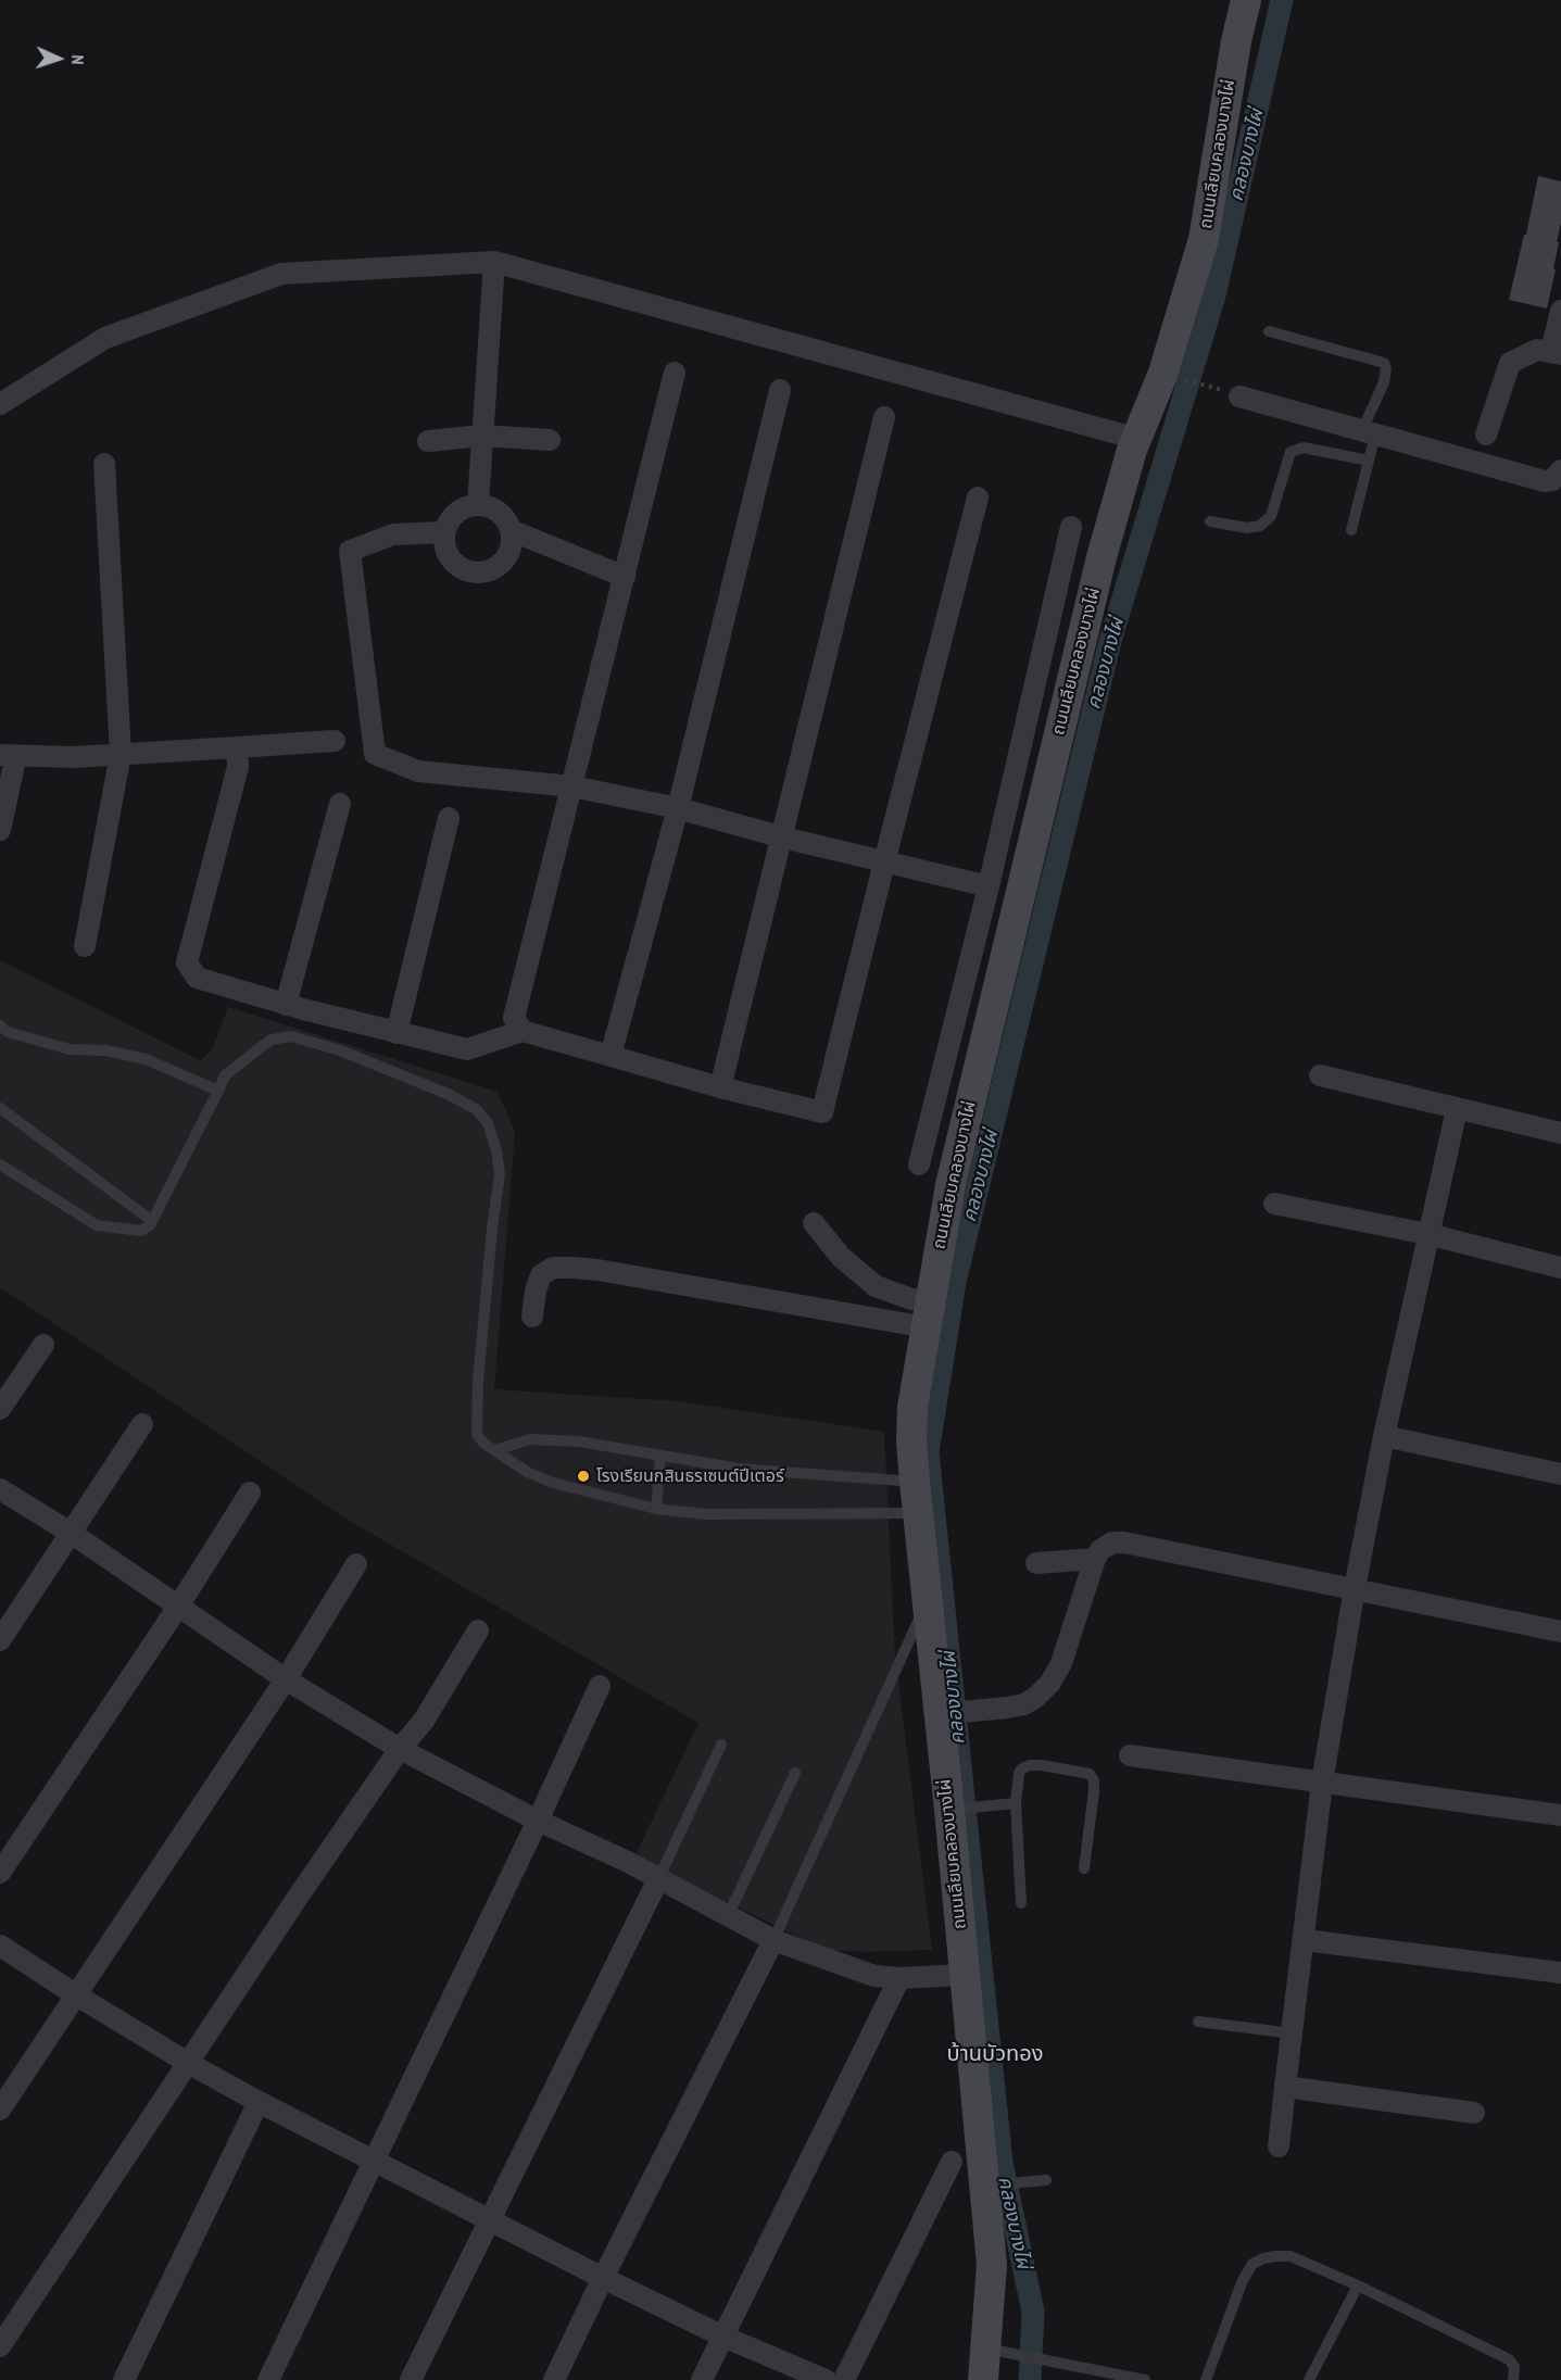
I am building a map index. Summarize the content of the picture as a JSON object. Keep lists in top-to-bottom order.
{
  "streets": {
    "street": ["ถนนเลียบคลองบางไผ่"]
  },
  "districts": ["บ้านบัวทอง"],
  "water": ["คลองบางไผ่"],
  "places": ["โรงเรียนกสินธรเซนต์ปีเตอร์"],
  "north": "right"
}
